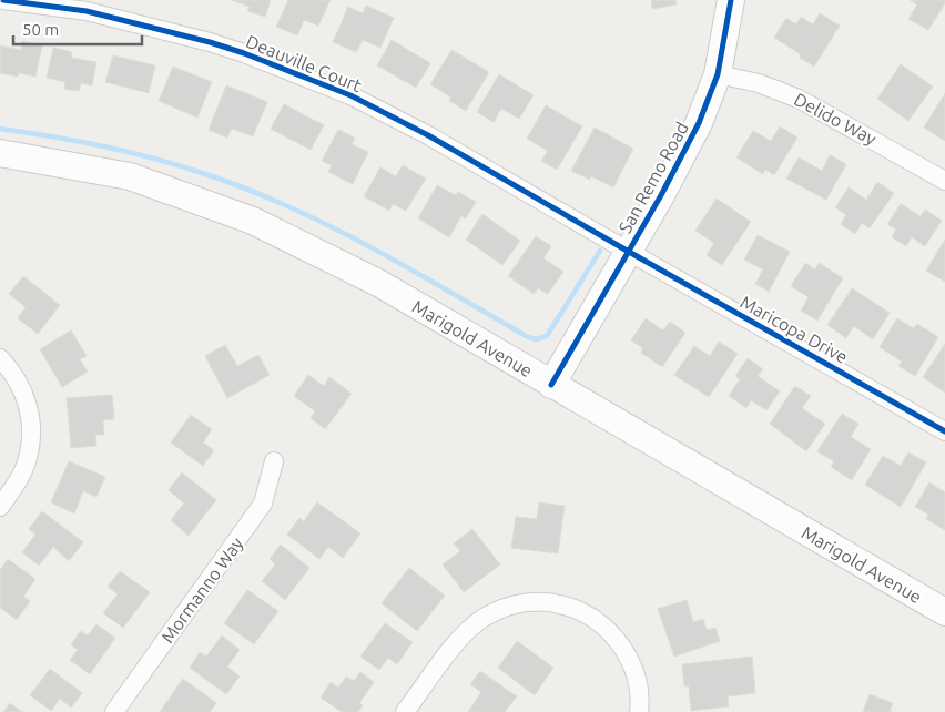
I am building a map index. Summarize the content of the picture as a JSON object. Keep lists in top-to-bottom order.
{
  "streets": {
    "main road": ["San Remo Road", "Marigold Avenue"],
    "street": [
      "Deauville Court",
      "Delido Way",
      "Maricopa Drive",
      "Mormanno Way"
    ]
  },
  "crossings": [
    ["Deauville Court", "San Remo Road"],
    ["Deauville Court", "Maricopa Drive"],
    ["Delido Way", "San Remo Road"],
    ["San Remo Road", "Maricopa Drive"],
    ["San Remo Road", "Marigold Avenue"]
  ],
  "scale_bar": "50 m"
}
